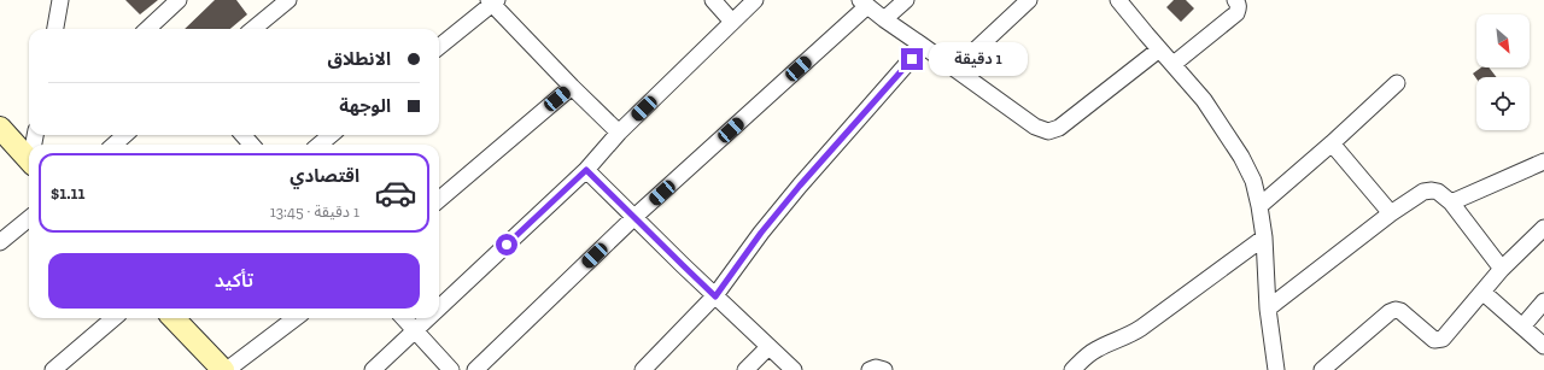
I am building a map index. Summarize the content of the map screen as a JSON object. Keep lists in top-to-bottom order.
{
  "north": "bottom right",
  "page": {
    "banner": ["الانطلاق", "الوجهة"],
    "bubble": "1 دقيقة",
    "list": [
      {
        "name": "اقتصادي",
        "note": "1 دقيقة · 13:45",
        "value": "$1.11"
      }
    ],
    "buttons": "تأكيد"
  }
}
